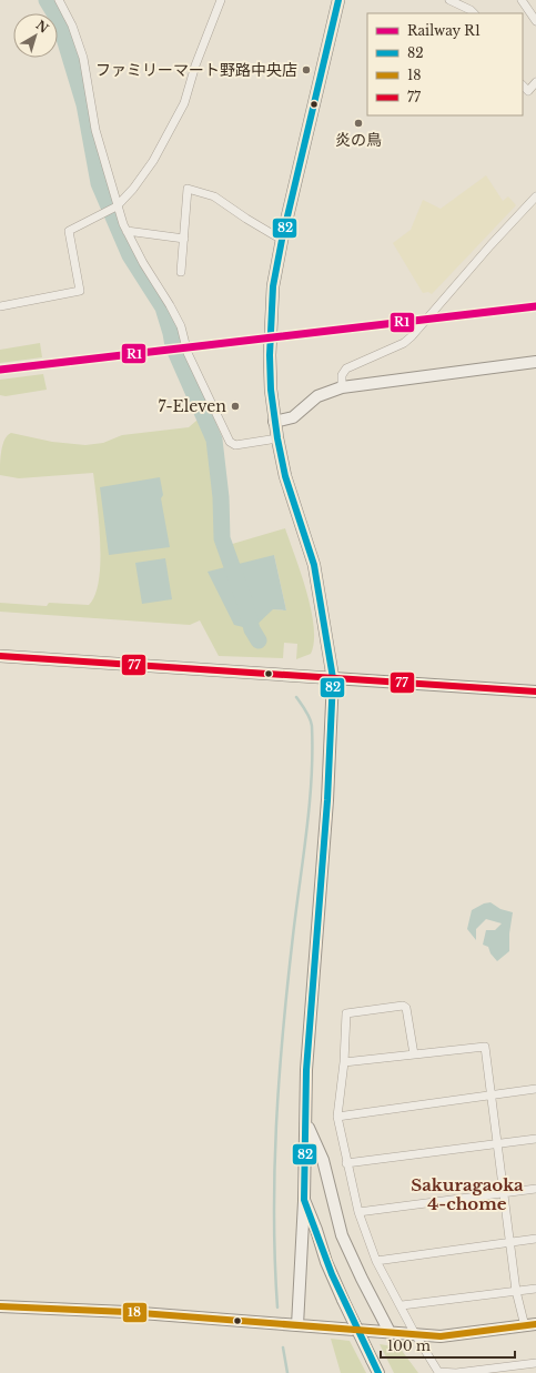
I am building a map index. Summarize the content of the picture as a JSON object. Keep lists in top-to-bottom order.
{
  "districts": ["Sakuragaoka 4-chome"],
  "places": ["ファミリーマート野路中央店", "炎の鳥", "7-Eleven"],
  "lines": [
    "transit line 82",
    "rail line R1",
    "transit line 77",
    "transit line 18"
  ],
  "legend": [
    "Railway R1",
    "82",
    "18",
    "77"
  ],
  "scale_bar": "100 m",
  "north": "top right"
}
